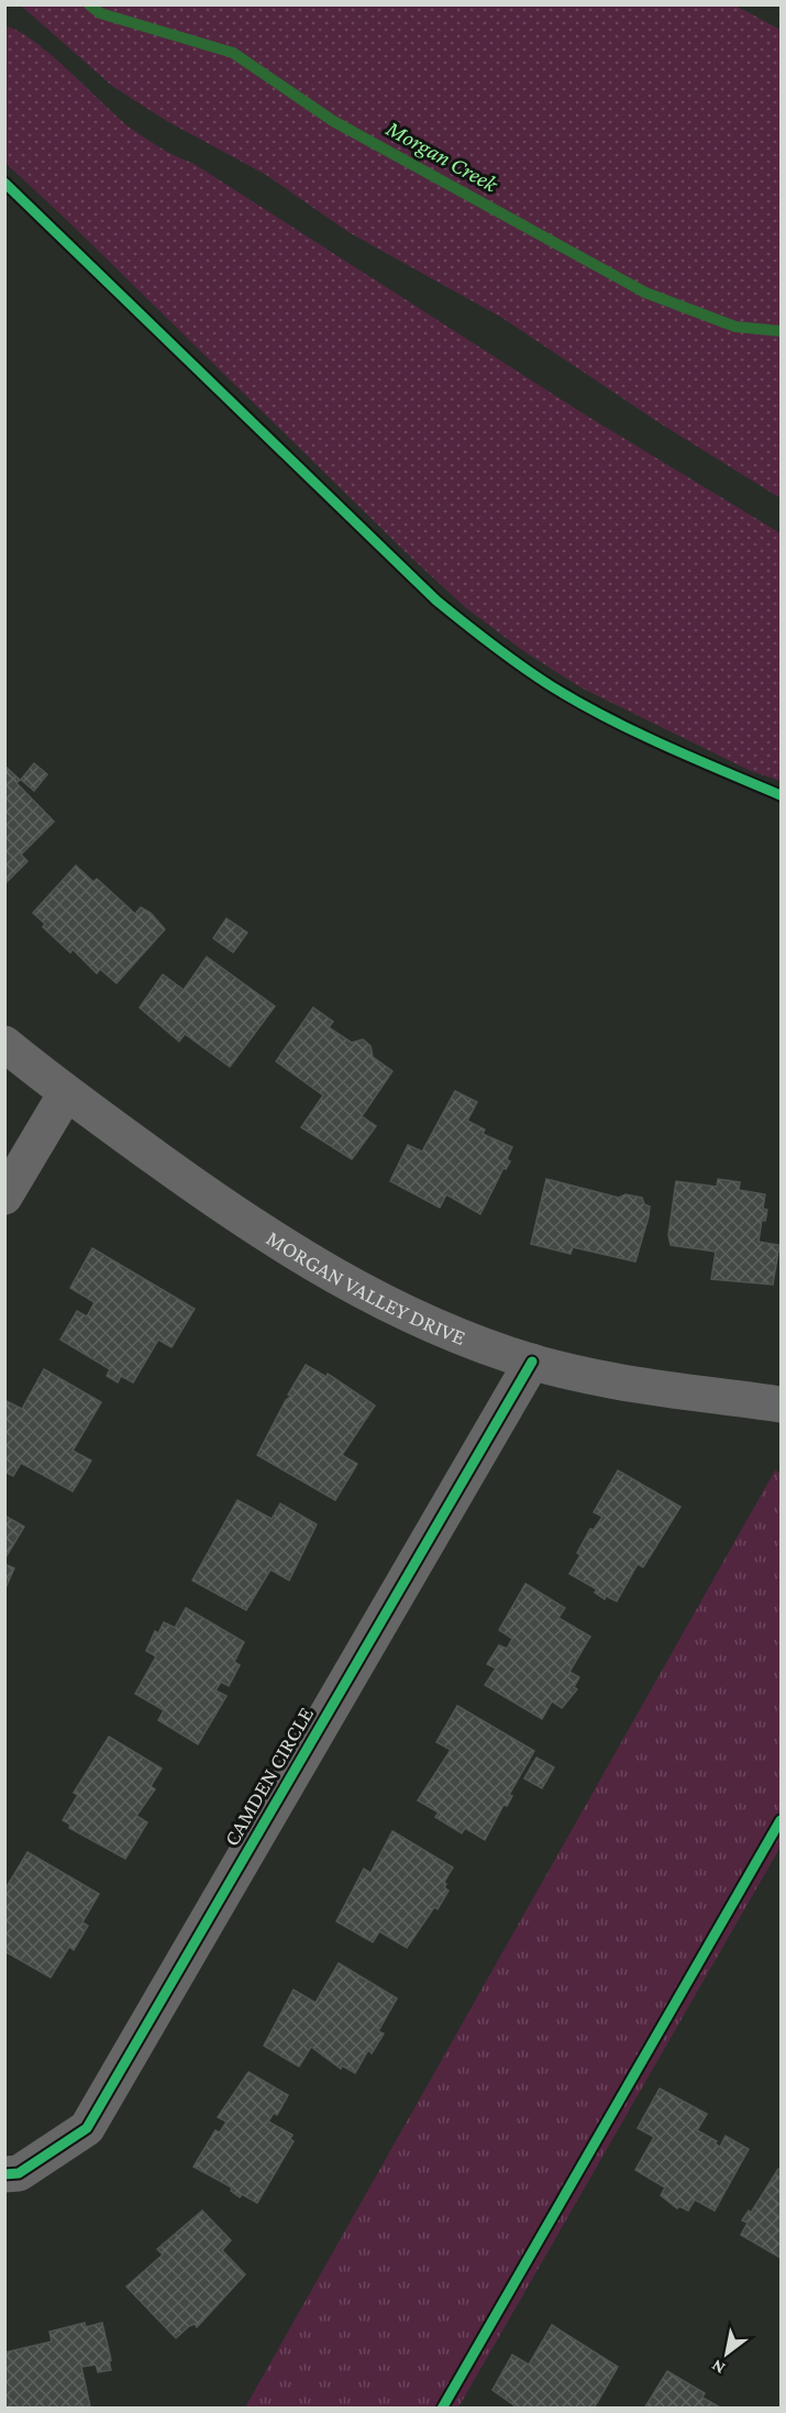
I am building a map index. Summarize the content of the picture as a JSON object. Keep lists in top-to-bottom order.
{
  "streets": {
    "street": ["MORGAN VALLEY DRIVE", "CAMDEN CIRCLE"]
  },
  "crossings": [
    ["MORGAN VALLEY DRIVE", "CAMDEN CIRCLE"]
  ],
  "water": ["Morgan Creek"],
  "north": "bottom left"
}
